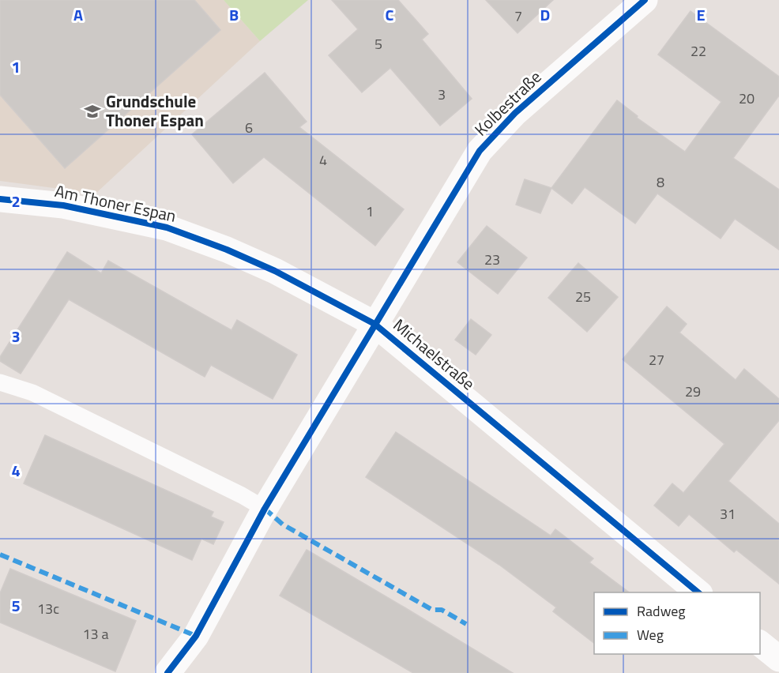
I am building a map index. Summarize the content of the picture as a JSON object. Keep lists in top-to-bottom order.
{
  "streets": {
    "street": ["Kolbestraße", "Am Thoner Espan", "Michaelstraße"]
  },
  "crossings": [
    ["Kolbestraße", "Am Thoner Espan"],
    ["Kolbestraße", "Michaelstraße"],
    ["Am Thoner Espan", "Michaelstraße"]
  ],
  "places": {
    "school or university": ["Grundschule Thoner Espan"]
  },
  "house_numbers": [
    "7",
    "5",
    "22",
    "3",
    "20",
    "6",
    "4",
    "8",
    "1",
    "23",
    "25",
    "27",
    "29",
    "31",
    "13c",
    "13 a"
  ],
  "legend": ["Radweg", "Weg"],
  "grid": {
    "columns": [
      "A",
      "B",
      "C",
      "D",
      "E"
    ],
    "rows": [
      "1",
      "2",
      "3",
      "4",
      "5"
    ]
  }
}
